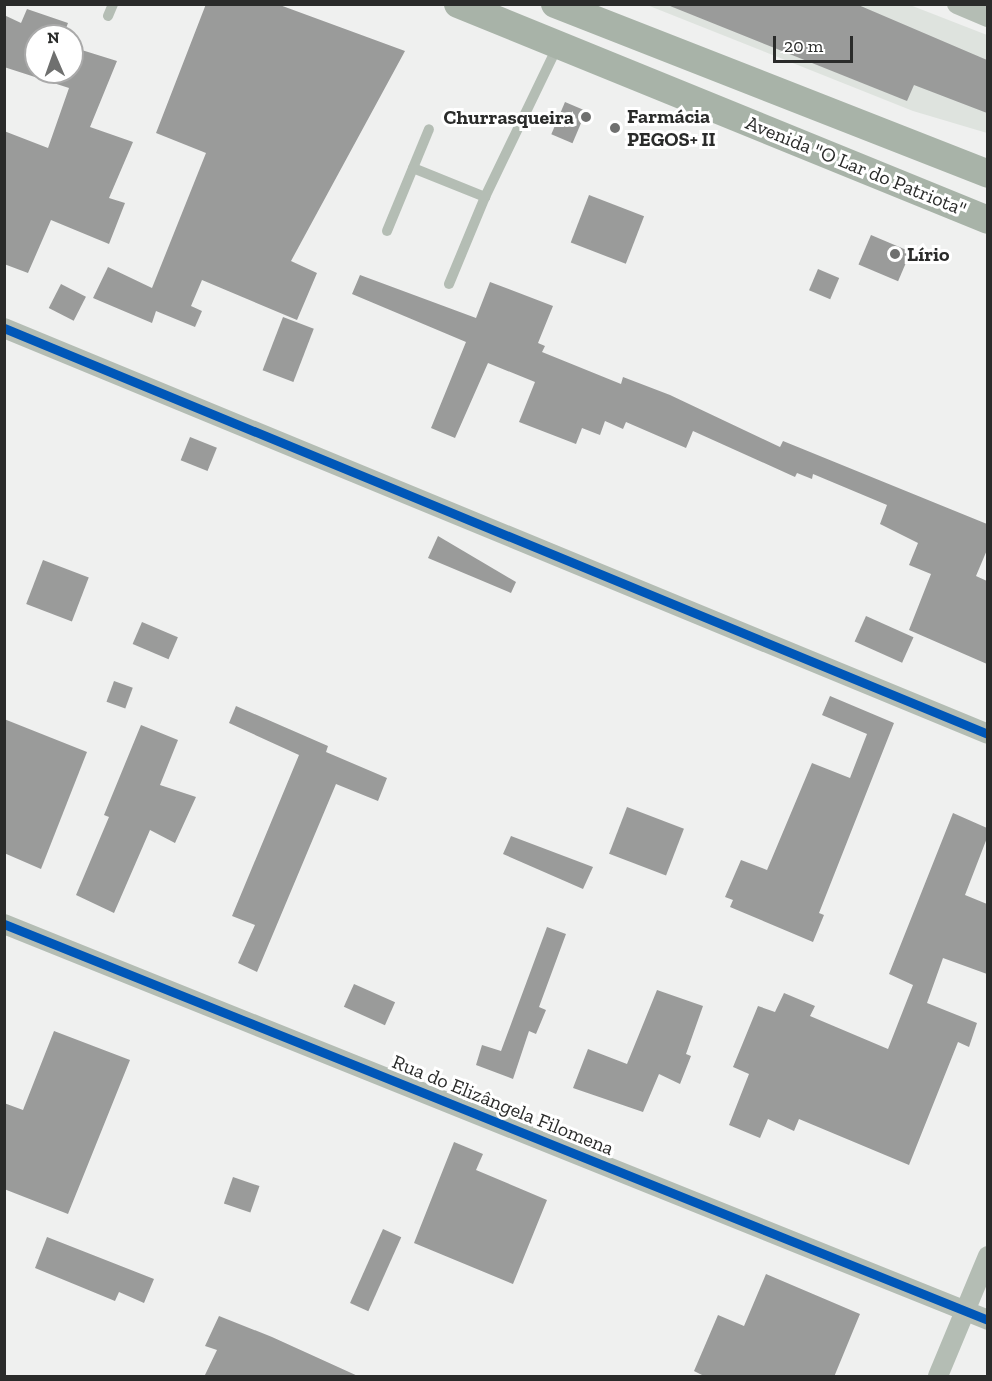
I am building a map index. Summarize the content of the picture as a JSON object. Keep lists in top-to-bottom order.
{
  "streets": {
    "main road": ["Avenida \"O Lar do Patriota\""],
    "street": ["Rua do Elizângela Filomena"]
  },
  "places": ["Churrasqueira", "Farmácia PEGOS+ II", "Lírio"],
  "scale_bar": "20 m",
  "north": "top"
}
